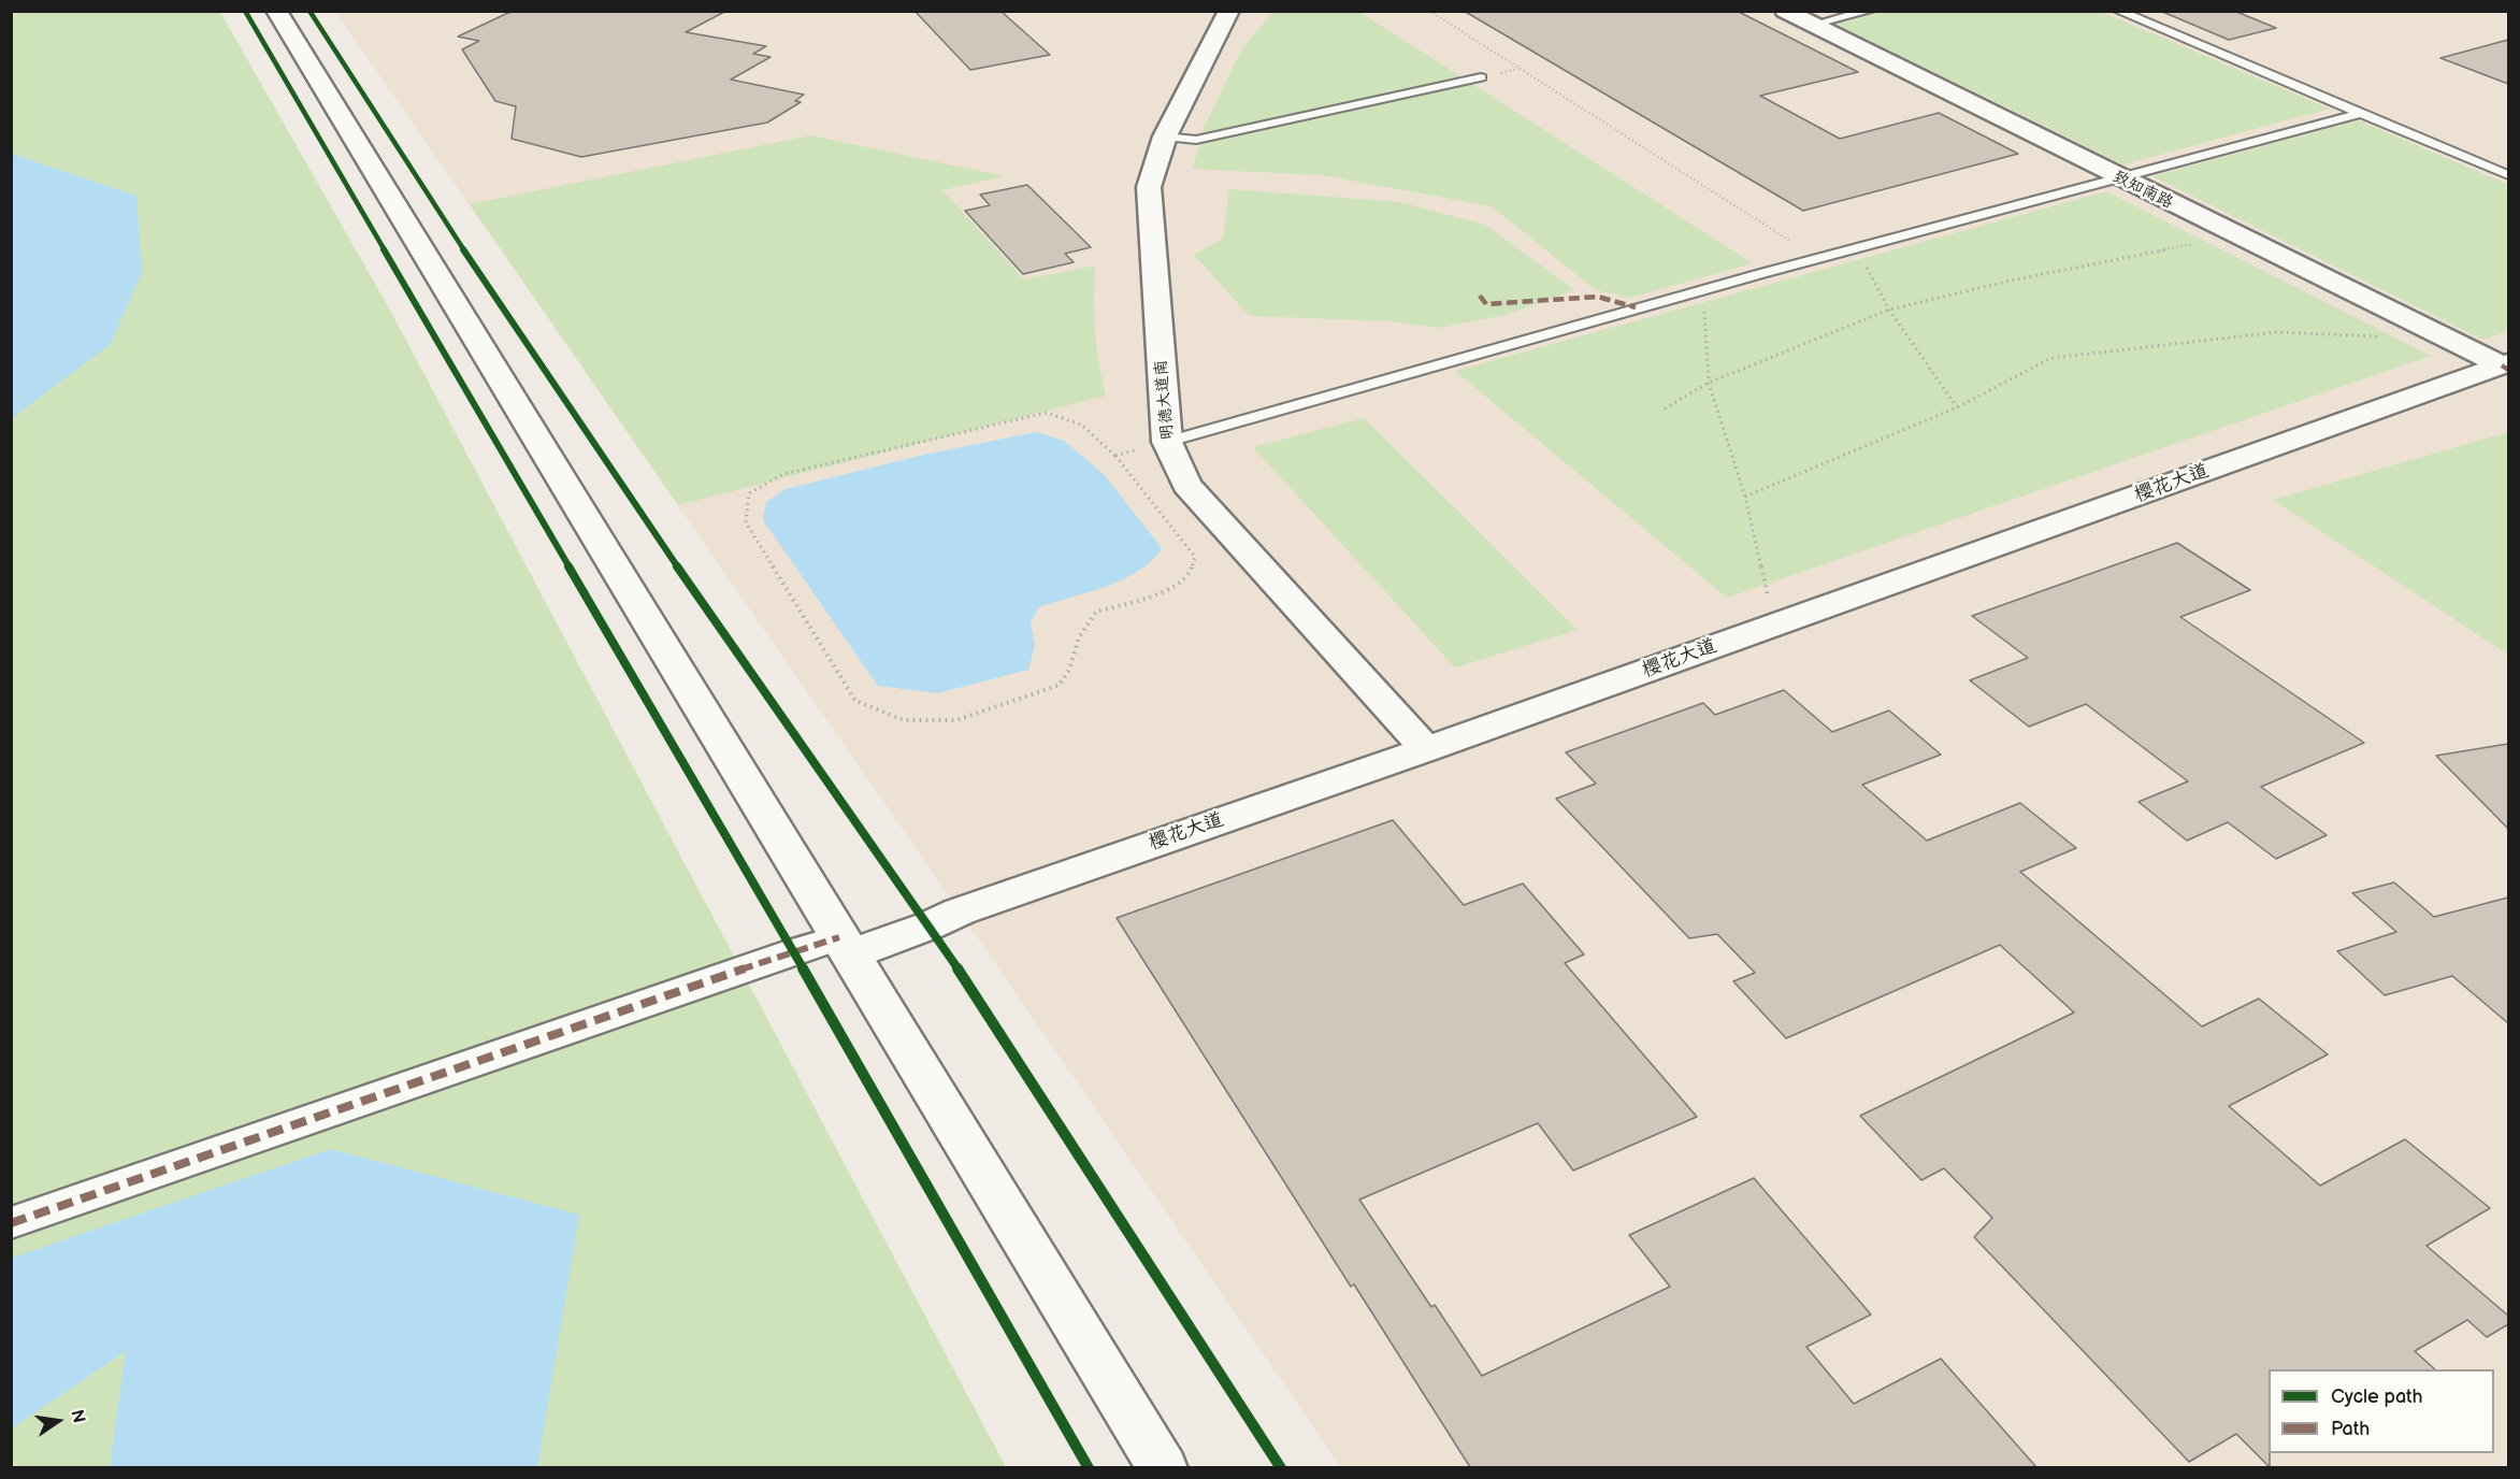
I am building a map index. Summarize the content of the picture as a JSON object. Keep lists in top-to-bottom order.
{
  "streets": {
    "street": ["致知南路", "明德大道南", "樱花大道"]
  },
  "crossings": [
    ["致知南路", "樱花大道"],
    ["明德大道南", "樱花大道"]
  ],
  "legend": ["Cycle path", "Path"],
  "north": "right"
}
